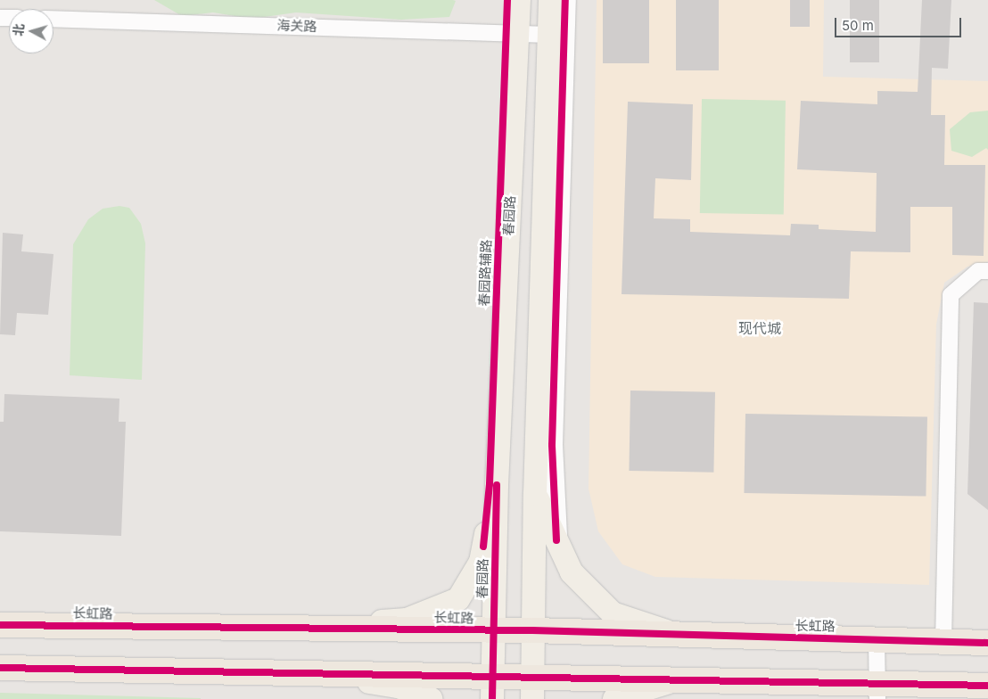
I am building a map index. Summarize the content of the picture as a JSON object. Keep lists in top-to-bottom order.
{
  "streets": {
    "highway": ["长虹路"],
    "main road": ["春园路"],
    "street": ["海关路", "春园路辅路"]
  },
  "crossings": [
    ["海关路", "春园路"],
    ["海关路", "春园路辅路"],
    ["春园路", "春园路辅路"],
    ["春园路", "长虹路"]
  ],
  "districts": ["现代城"],
  "scale_bar": "50 m",
  "north": "left"
}
